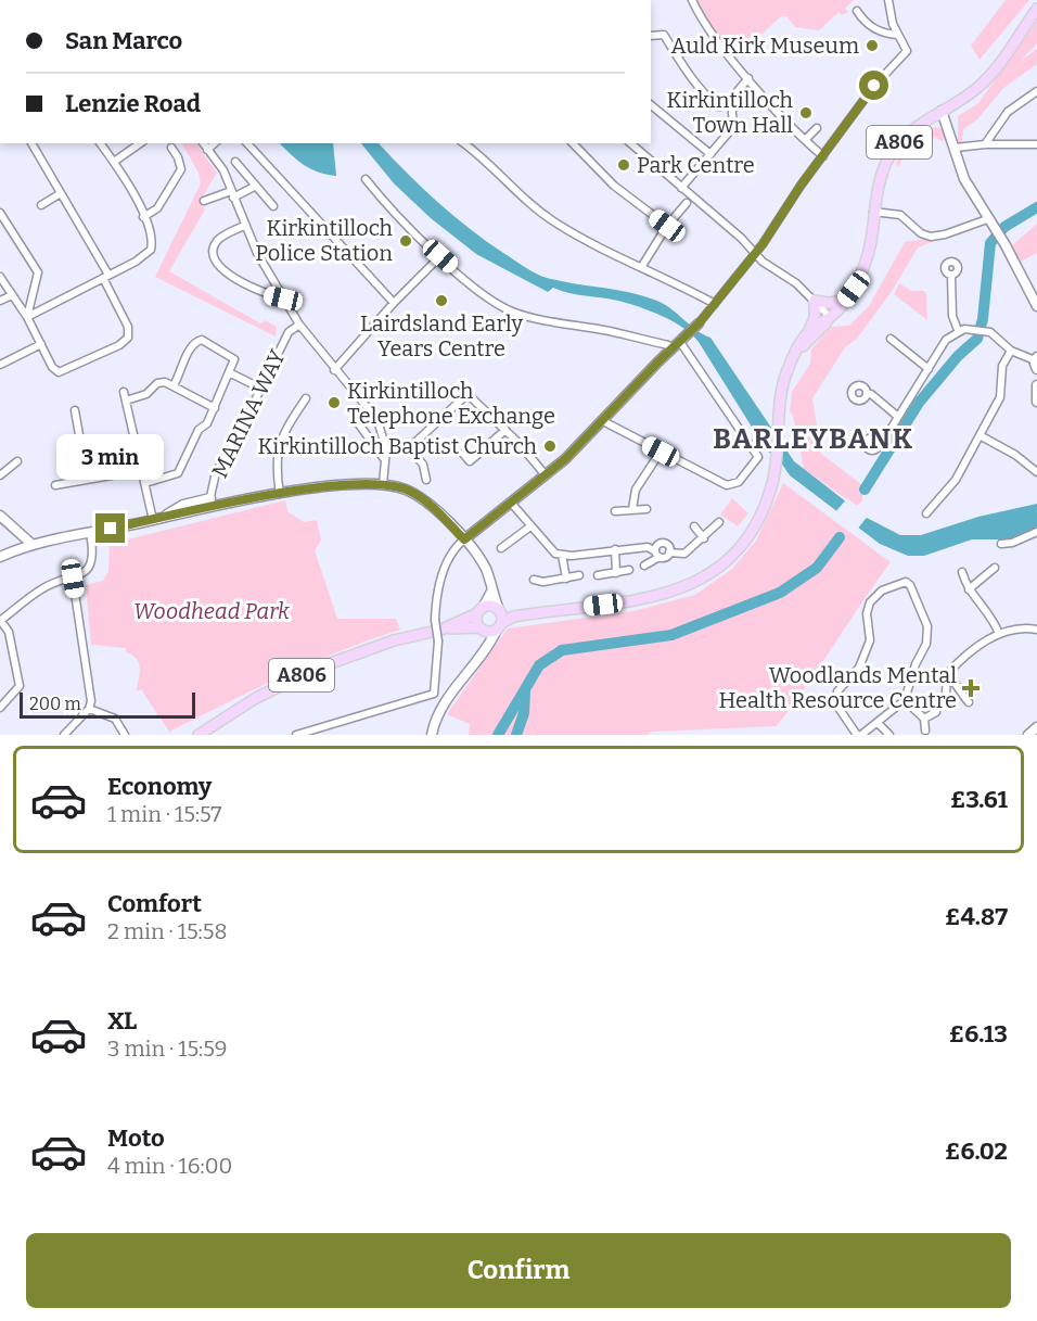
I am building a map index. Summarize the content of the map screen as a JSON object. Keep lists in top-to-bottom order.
{
  "streets": {
    "main road": ["A806"],
    "street": ["MARINA WAY"]
  },
  "districts": ["BARLEYBANK"],
  "parks": ["Woodhead Park"],
  "places": {
    "other": [
      "Auld Kirk Museum",
      "Kirkintilloch Town Hall",
      "Park Centre",
      "Kirkintilloch Police Station",
      "Lairdsland Early Years Centre",
      "Kirkintilloch Telephone Exchange",
      "Kirkintilloch Baptist Church"
    ],
    "health": ["Woodlands Mental Health Resource Centre"]
  },
  "scale_bar": "200 m",
  "page": {
    "banner": ["San Marco", "Lenzie Road"],
    "bubble": "3 min",
    "scale": "200 m",
    "list": [
      {
        "name": "Economy",
        "note": "1 min · 15:57",
        "value": "£3.61"
      },
      {
        "name": "Comfort",
        "note": "2 min · 15:58",
        "value": "£4.87"
      },
      {
        "name": "XL",
        "note": "3 min · 15:59",
        "value": "£6.13"
      },
      {
        "name": "Moto",
        "note": "4 min · 16:00",
        "value": "£6.02"
      }
    ],
    "buttons": "Confirm"
  }
}
